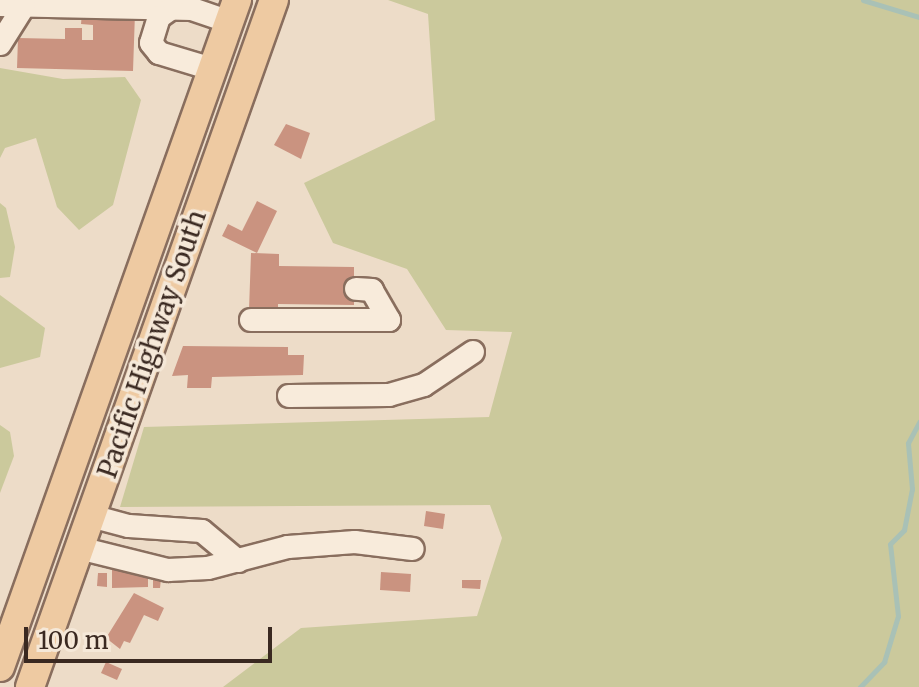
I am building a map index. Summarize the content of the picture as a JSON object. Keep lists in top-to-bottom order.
{
  "streets": {
    "main road": ["Pacific Highway South"]
  },
  "scale_bar": "100 m"
}
